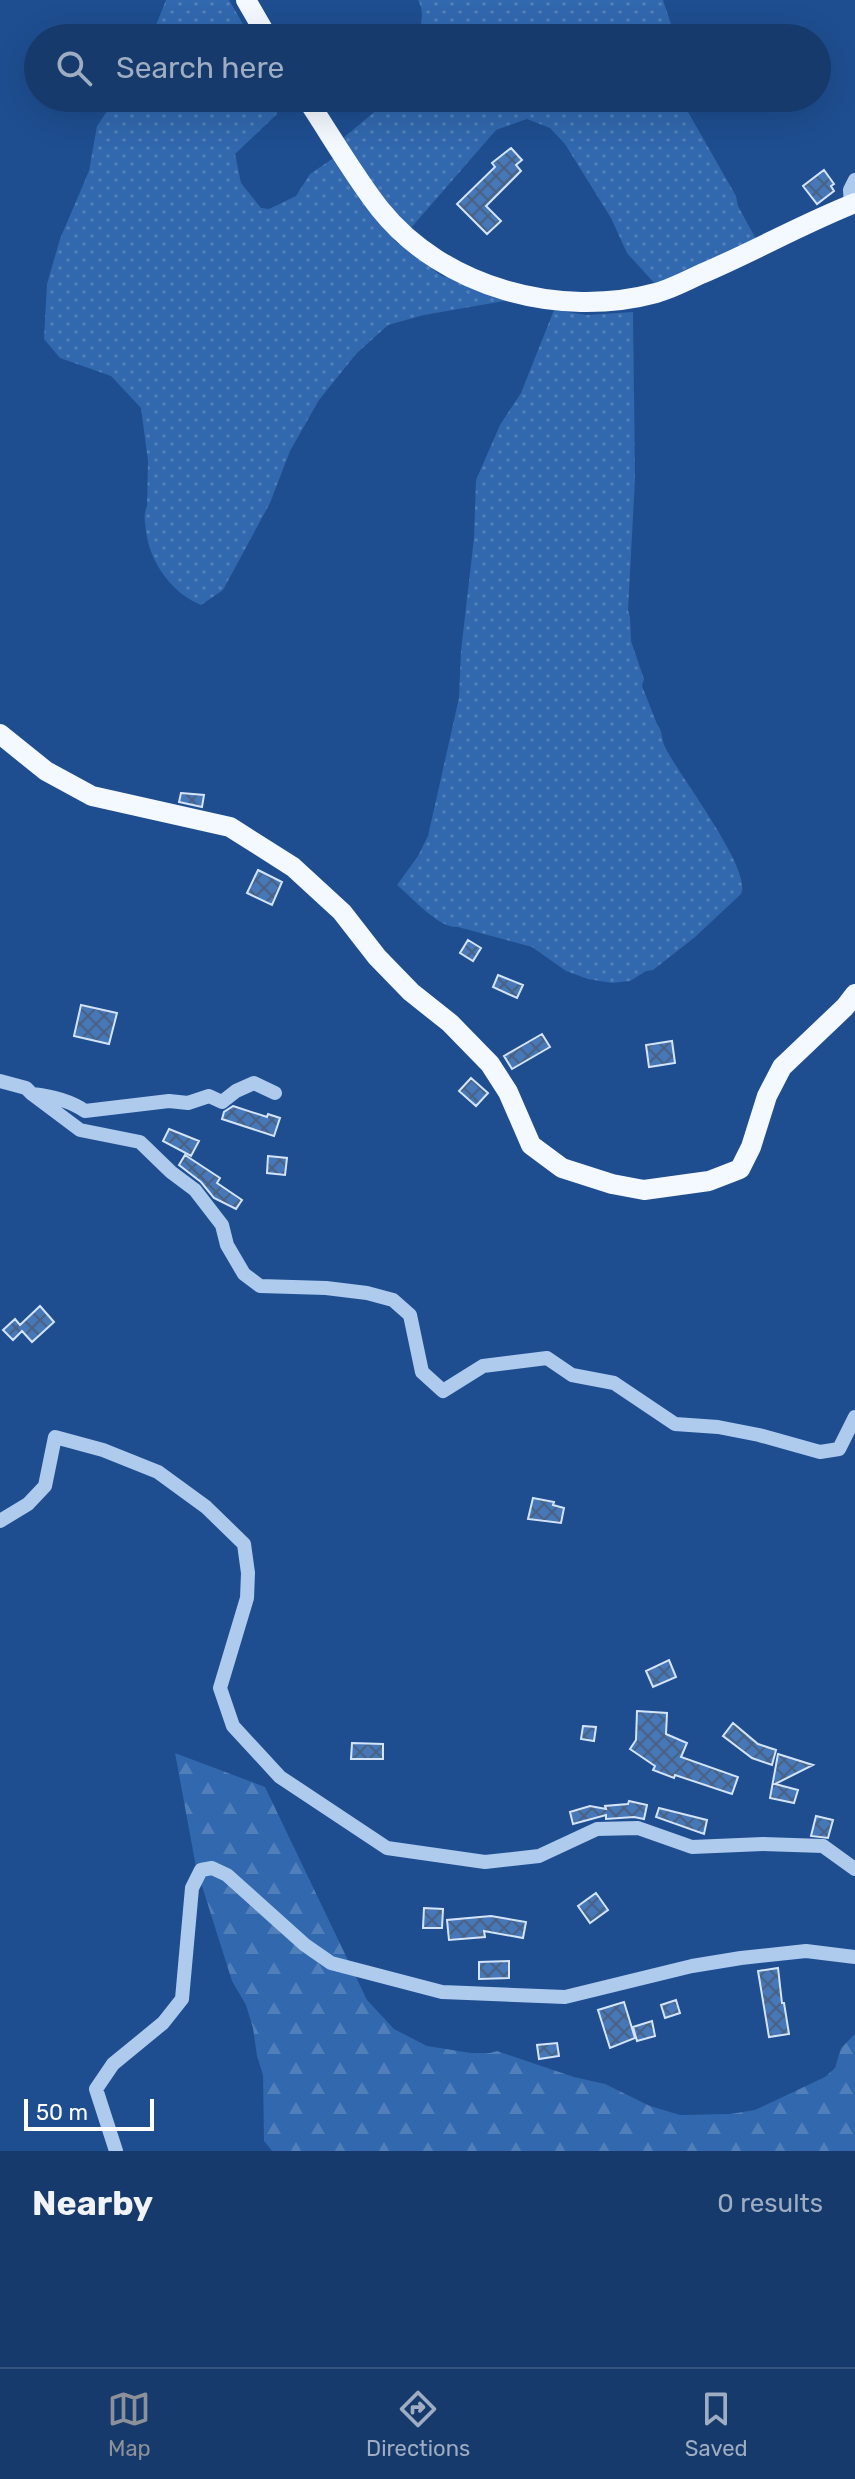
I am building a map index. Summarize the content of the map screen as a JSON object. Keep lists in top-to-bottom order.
{
  "scale_bar": "50 m",
  "page": {
    "search": "Search here",
    "scale": "50 m",
    "heading": ["Nearby", "0 results"],
    "nav": ["Map", "Directions", "Saved"]
  }
}
